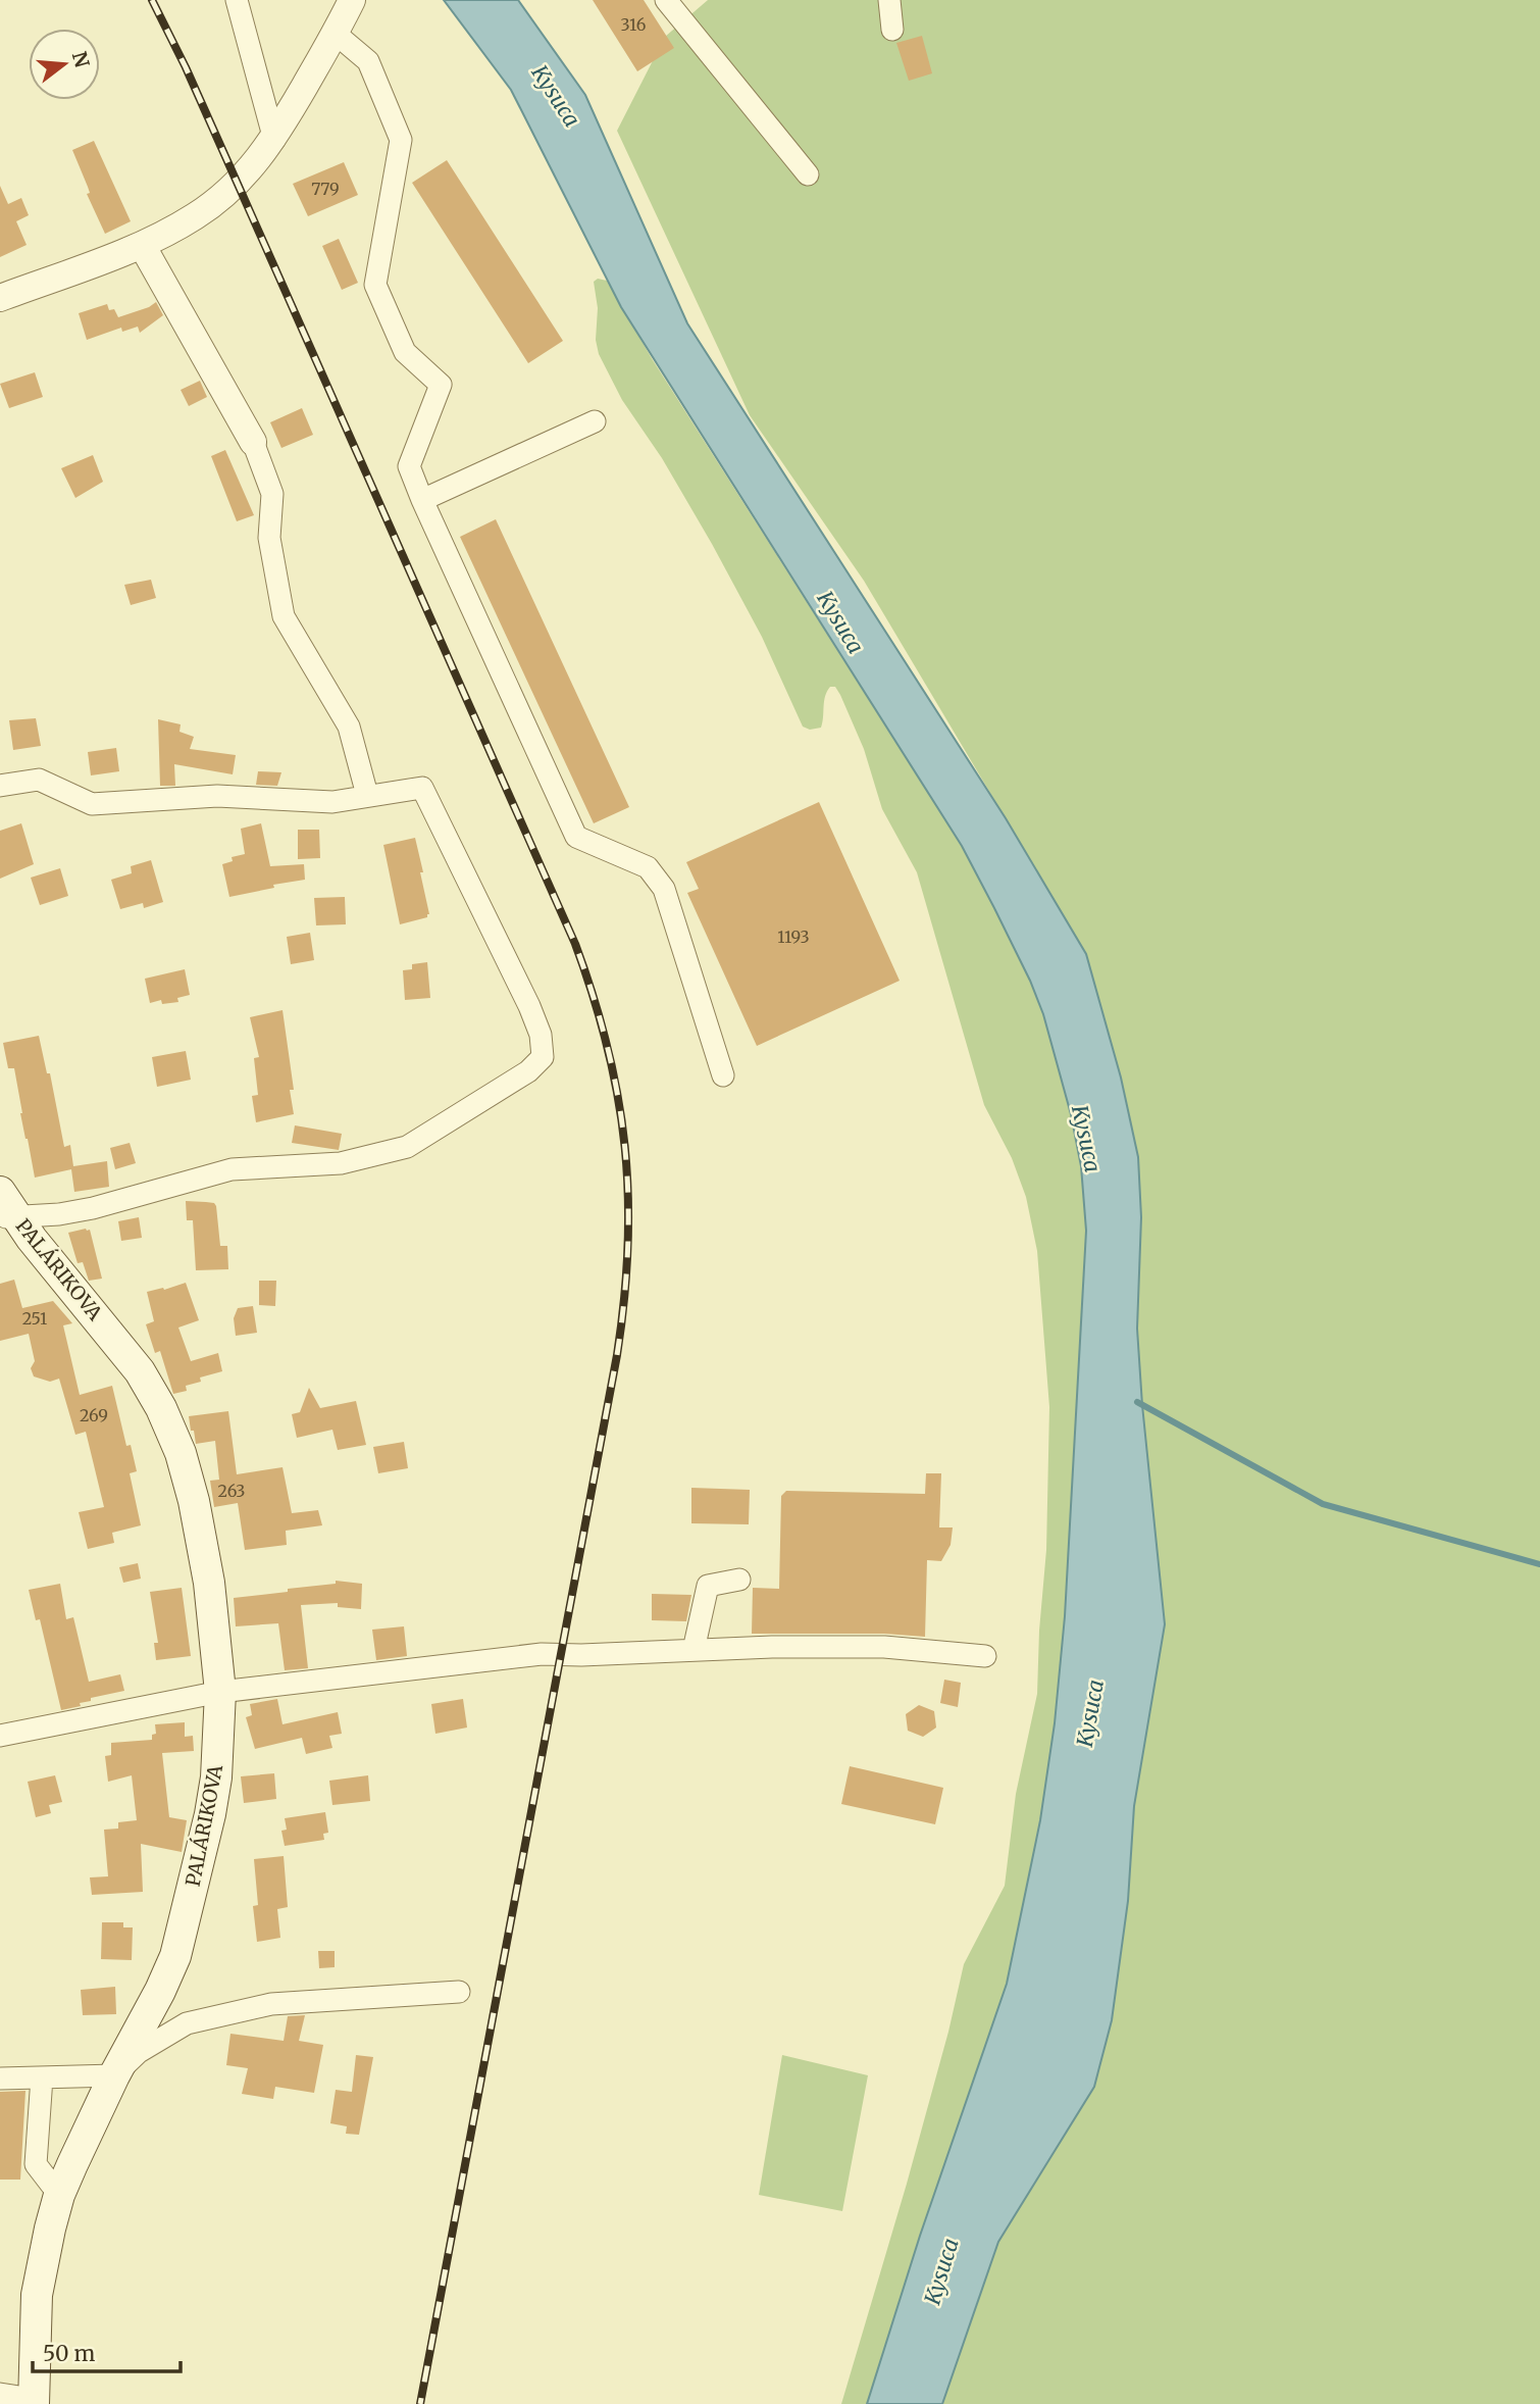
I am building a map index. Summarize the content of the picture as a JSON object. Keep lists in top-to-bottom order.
{
  "streets": {
    "main road": ["PALÁRIKOVA"]
  },
  "water": ["Kysuca"],
  "house_numbers": [
    "316",
    "779",
    "1193",
    "251",
    "269",
    "263"
  ],
  "scale_bar": "50 m",
  "north": "right"
}
